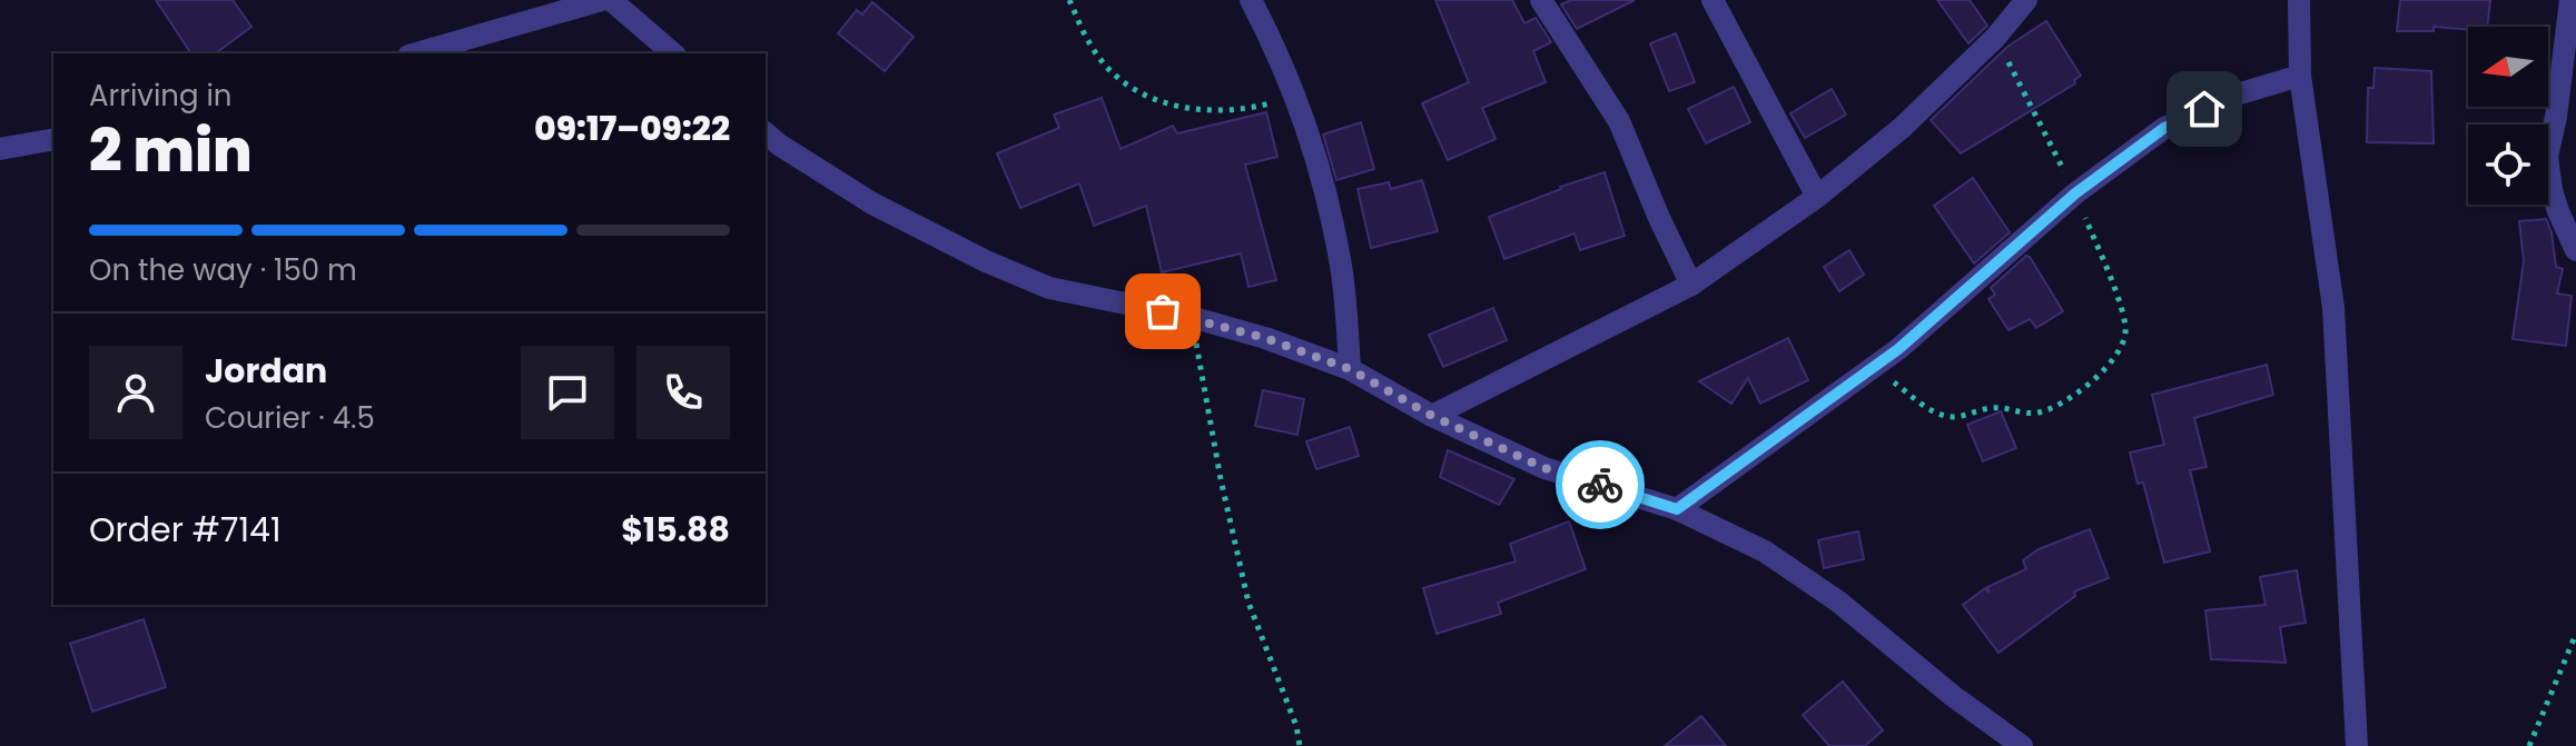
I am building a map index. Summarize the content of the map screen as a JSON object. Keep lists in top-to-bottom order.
{
  "north": "left",
  "page": {
    "heading": ["2 min", "Arriving in", "09:17–09:22"],
    "panel": [
      "Jordan",
      "Courier · 4.5",
      "Order #7141",
      "$15.88"
    ],
    "bar": "On the way · 150 m"
  }
}
